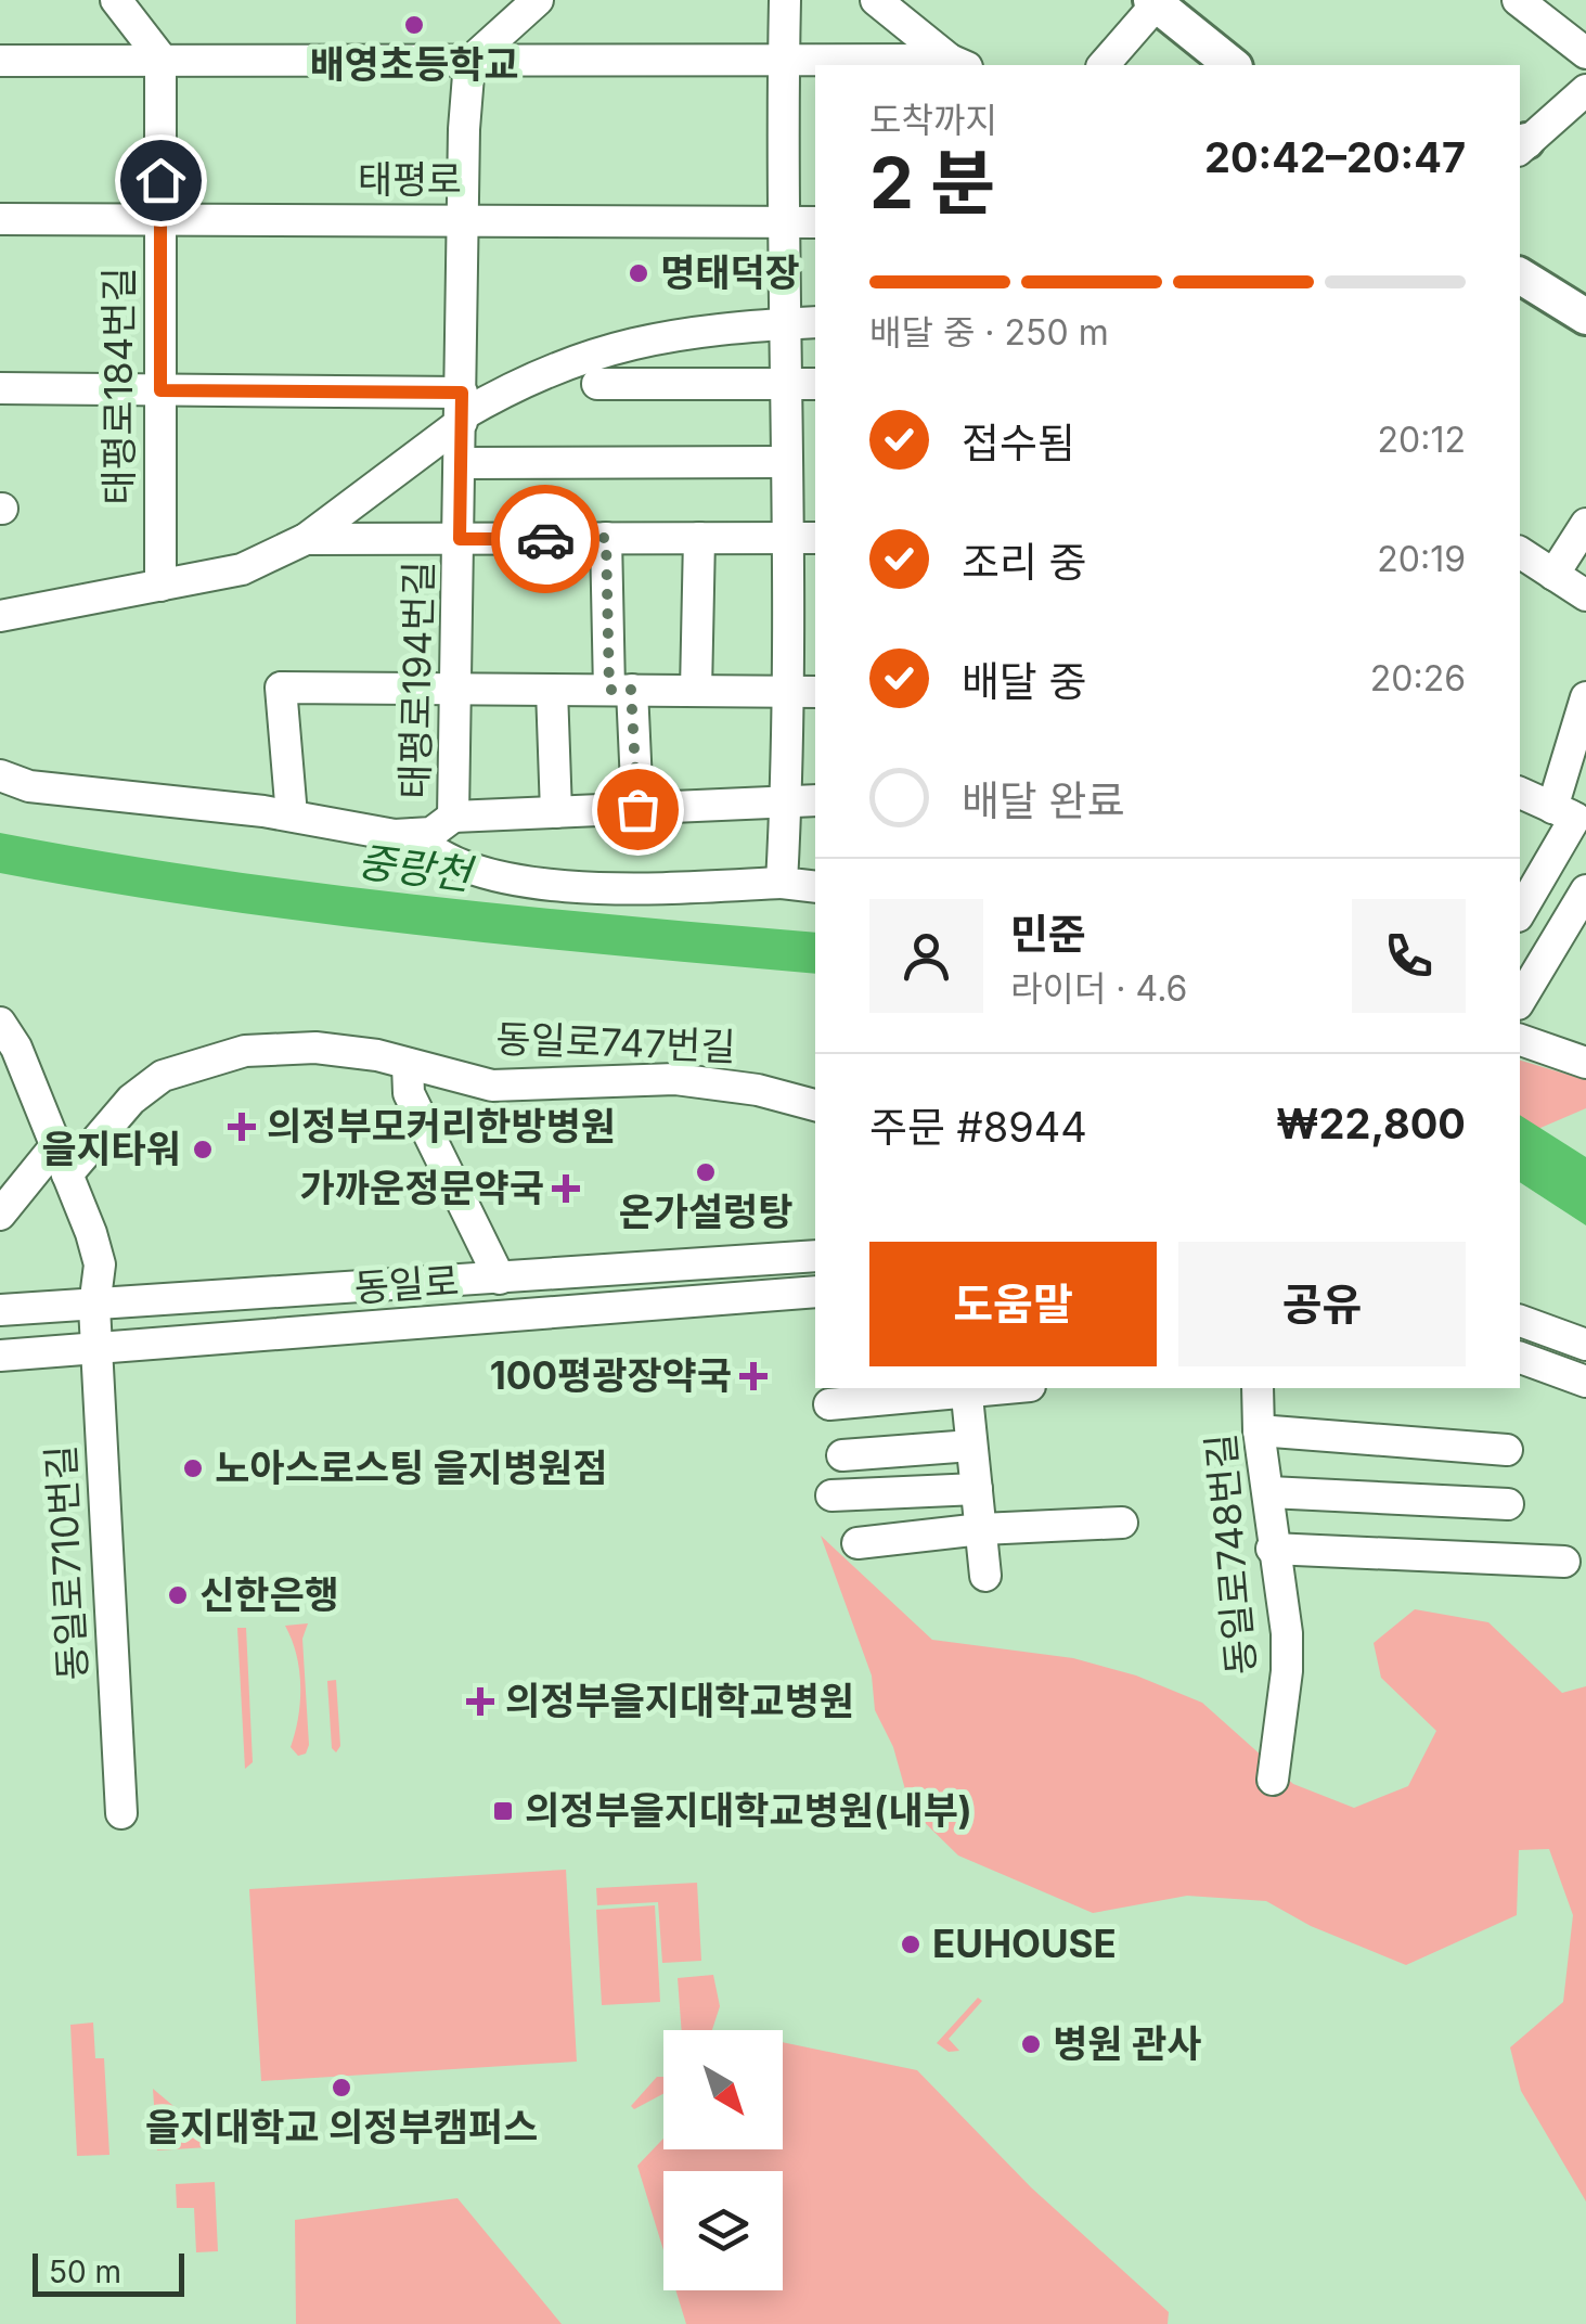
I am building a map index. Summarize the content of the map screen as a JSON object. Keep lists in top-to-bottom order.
{
  "streets": {
    "street": [
      "태평로",
      "태평로184번길",
      "태평로194번길",
      "동일로747번길",
      "동일로",
      "동일로748번길",
      "동일로710번길"
    ]
  },
  "crossings": [
    ["태평로", "태평로184번길"],
    ["태평로", "태평로194번길"],
    ["동일로747번길", "동일로710번길"],
    ["동일로", "동일로710번길"]
  ],
  "water": ["중랑천"],
  "places": {
    "other": [
      "배영초등학교",
      "명태덕장",
      "을지타워",
      "온가설렁탕",
      "노아스로스팅 을지병원점",
      "신한은행",
      "EUHOUSE",
      "병원 관사",
      "을지대학교 의정부캠퍼스"
    ],
    "health": [
      "의정부모커리한방병원",
      "가까운정문약국",
      "100평광장약국",
      "의정부을지대학교병원"
    ],
    "transit": ["의정부을지대학교병원(내부)"]
  },
  "scale_bar": "50 m",
  "north": "bottom right",
  "page": {
    "heading": ["2 분", "도착까지", "20:42–20:47"],
    "panel": [
      "민준",
      "라이더 · 4.6",
      "주문 #8944",
      "₩22,800"
    ],
    "bar": "배달 중 · 250 m",
    "list": [
      ["접수됨", "20:12"],
      ["조리 중", "20:19"],
      ["배달 중", "20:26"],
      "배달 완료"
    ],
    "buttons": ["도움말", "공유"],
    "scale": "50 m"
  }
}
